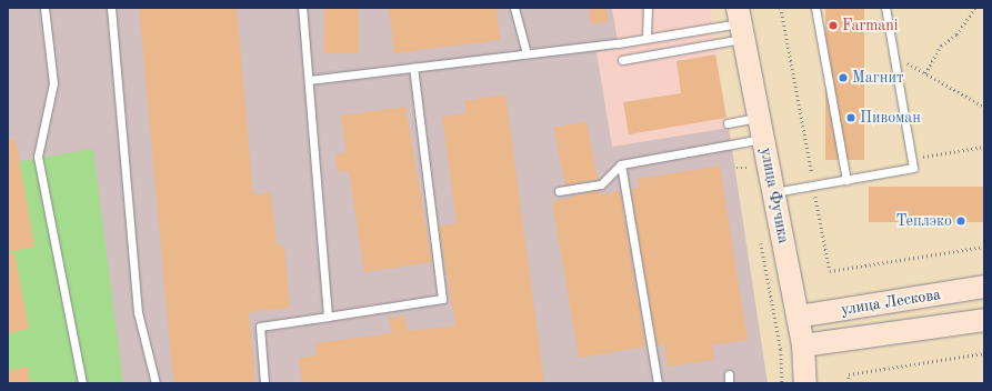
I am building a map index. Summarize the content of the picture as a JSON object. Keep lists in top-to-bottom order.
{
  "streets": {
    "street": ["улица Фучика", "улица Лескова"]
  },
  "crossings": [
    ["улица Фучика", "улица Лескова"]
  ],
  "places": [
    "Farmani",
    "Магнит",
    "Пивоман",
    "Теплэко"
  ]
}
